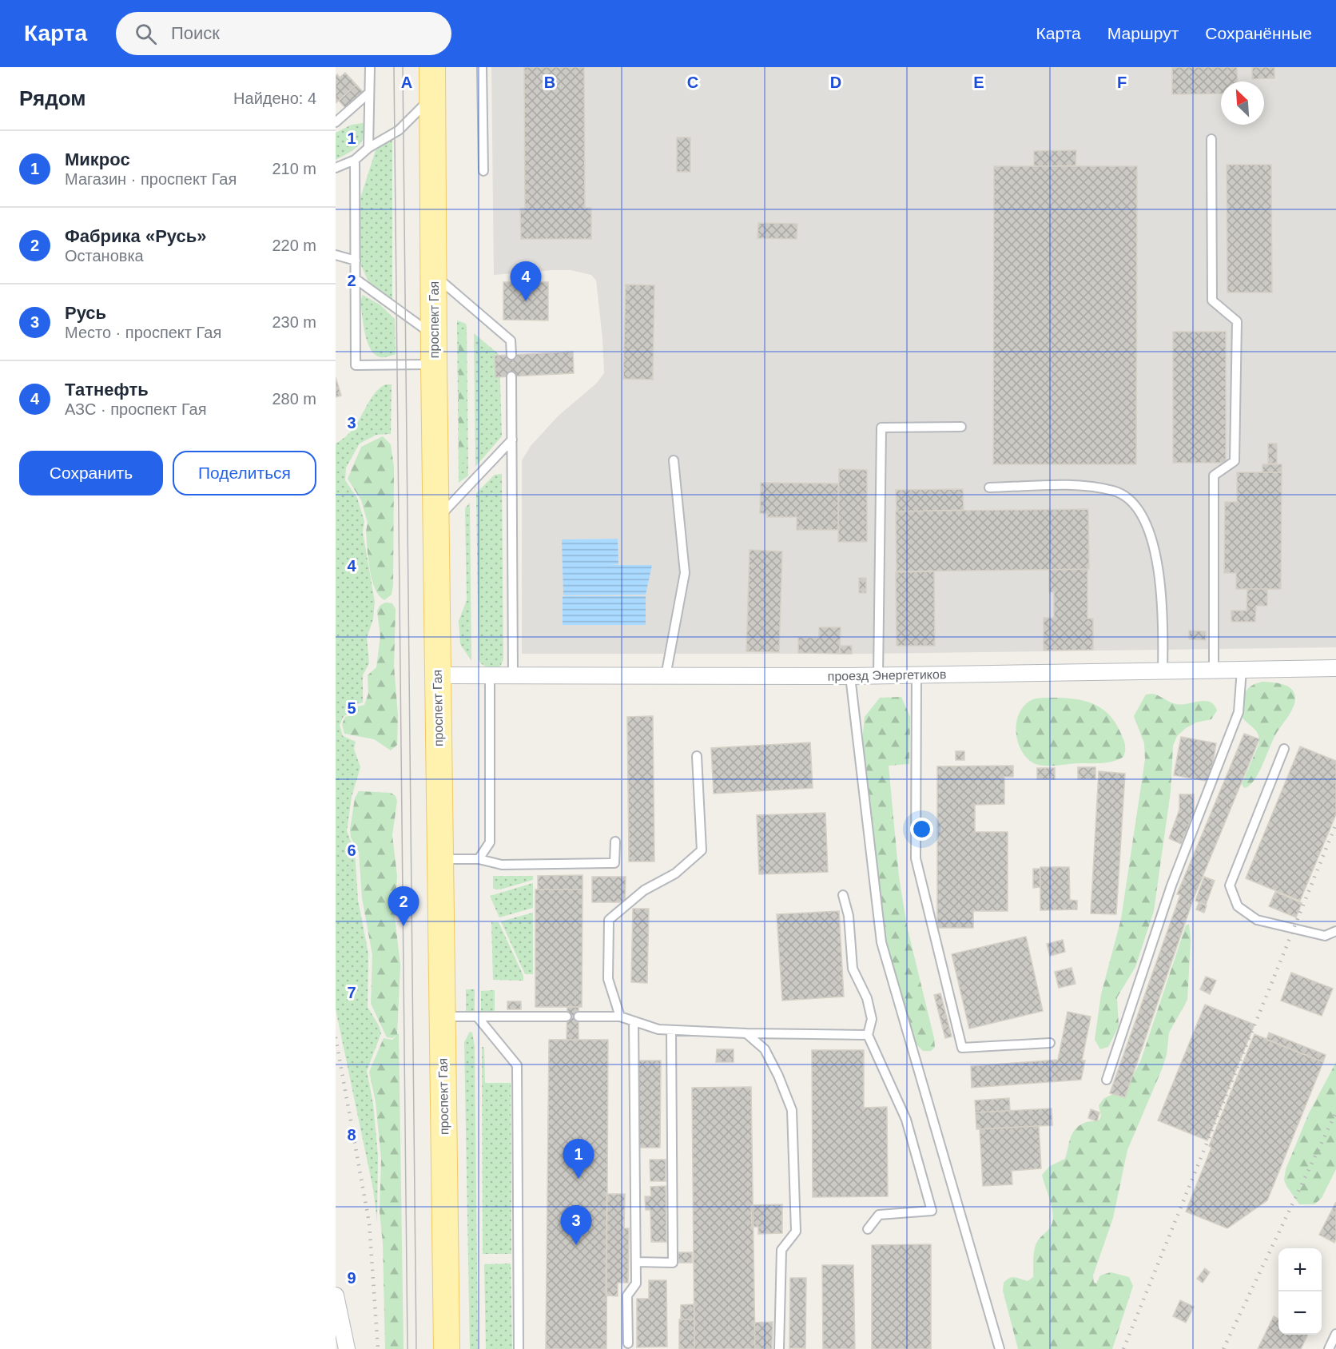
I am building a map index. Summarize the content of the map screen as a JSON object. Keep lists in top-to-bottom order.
{
  "streets": {
    "main road": ["проспект Гая"],
    "street": ["проезд Энергетиков"]
  },
  "crossings": [
    ["проспект Гая", "проезд Энергетиков"]
  ],
  "north": "top left",
  "page": {
    "header": "Карта",
    "search": "Поиск",
    "nav": ["Карта", "Маршрут", "Сохранённые"],
    "heading": ["Рядом", "Найдено: 4"],
    "list": [
      {
        "mark": "1",
        "name": "Микрос",
        "note": "Магазин · проспект Гая",
        "value": "210 m"
      },
      {
        "mark": "2",
        "name": "Фабрика «Русь»",
        "note": "Остановка",
        "value": "220 m"
      },
      {
        "mark": "3",
        "name": "Русь",
        "note": "Место · проспект Гая",
        "value": "230 m"
      },
      {
        "mark": "4",
        "name": "Татнефть",
        "note": "АЗС · проспект Гая",
        "value": "280 m"
      }
    ],
    "pins": [
      "4",
      "2",
      "1",
      "3"
    ],
    "buttons": ["Сохранить", "Поделиться"],
    "map_buttons": ["+", "−"]
  },
  "grid": {
    "columns": [
      "A",
      "B",
      "C",
      "D",
      "E",
      "F"
    ],
    "rows": [
      "1",
      "2",
      "3",
      "4",
      "5",
      "6",
      "7",
      "8",
      "9"
    ]
  }
}
